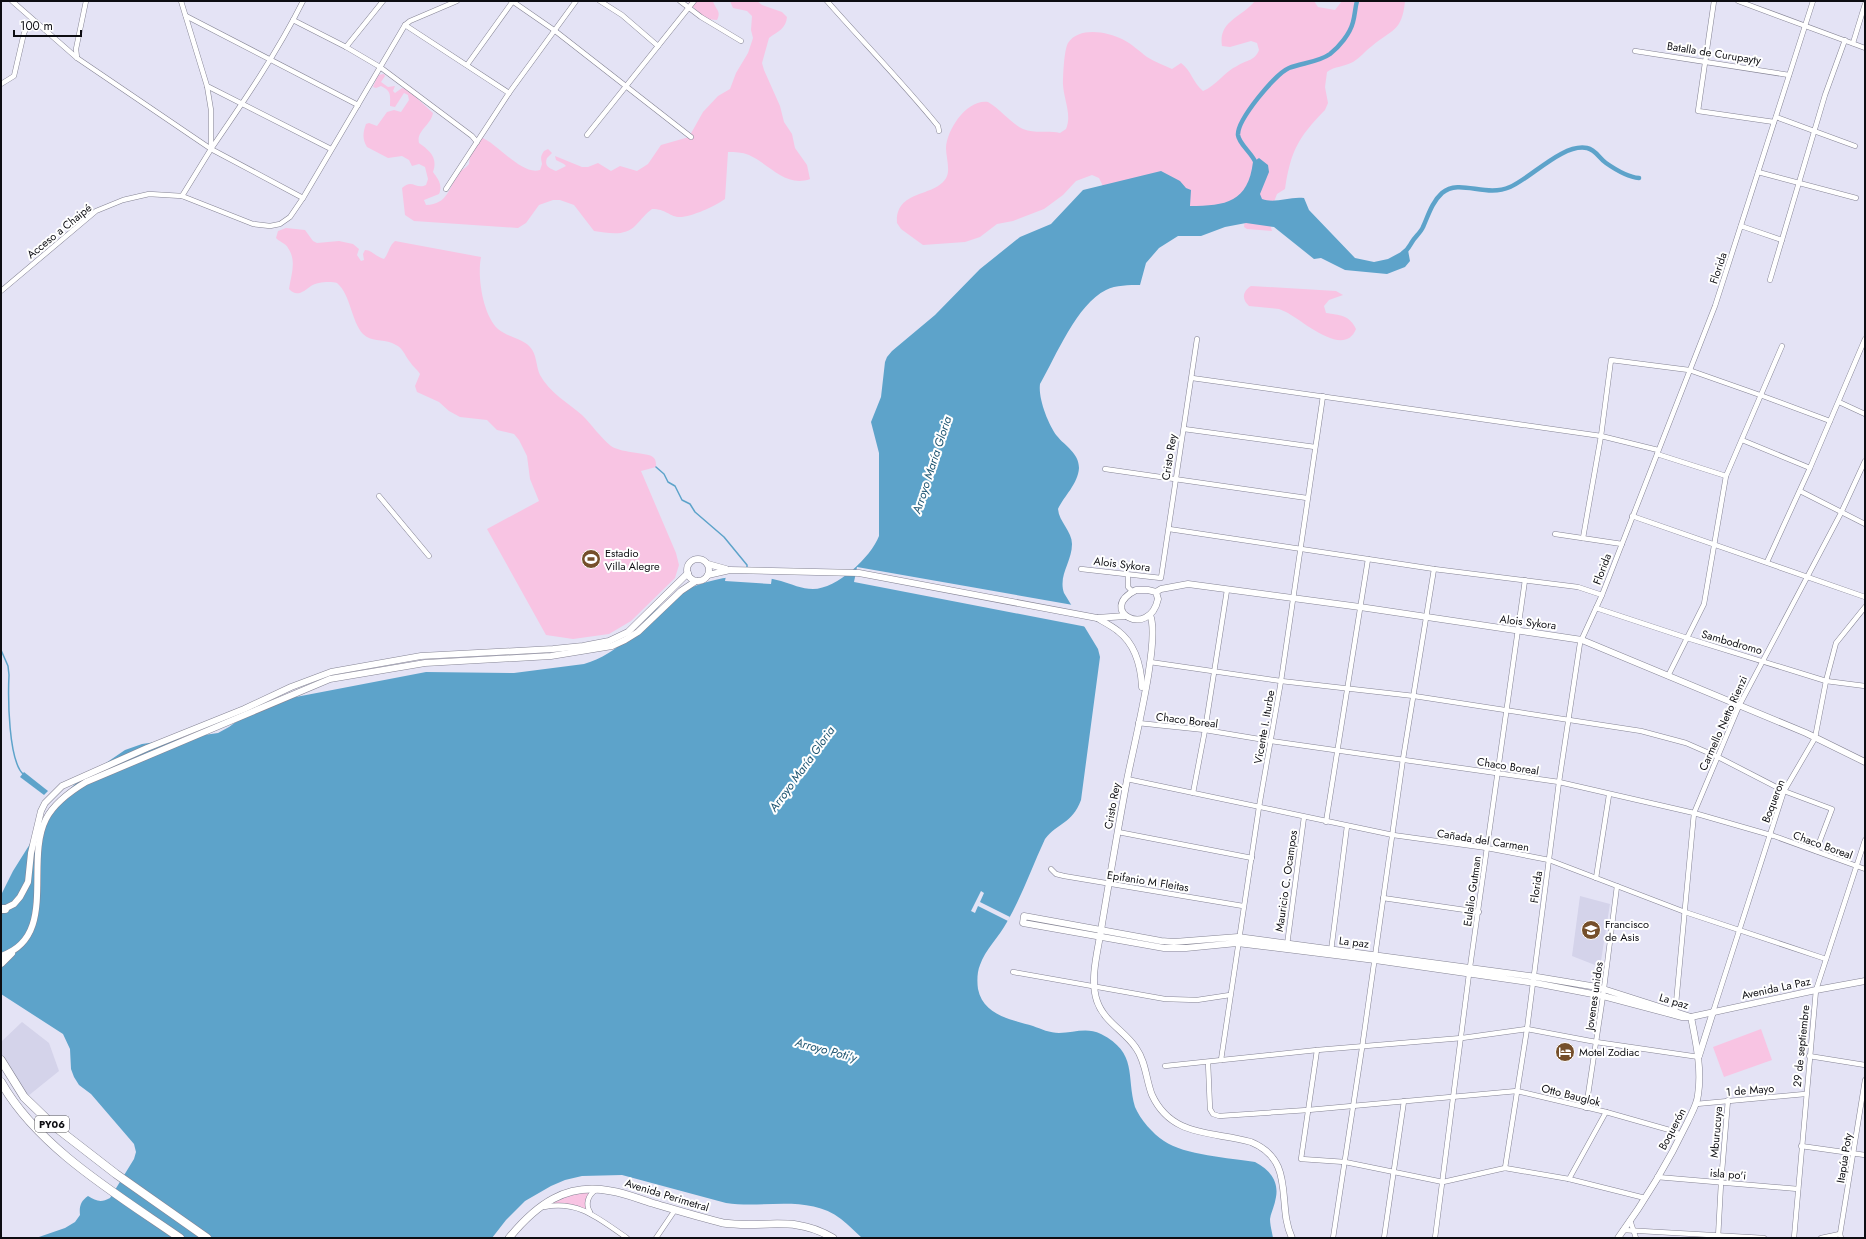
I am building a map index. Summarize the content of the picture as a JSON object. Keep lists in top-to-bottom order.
{
  "streets": {
    "highway": ["PY06"],
    "main road": ["Avenida Perimetral"],
    "street": [
      "Batalla de Curupayty",
      "Acceso a Chaipé",
      "Florida",
      "Cristo Rey",
      "Alois Sykora",
      "Sambodromo",
      "Chaco Boreal",
      "Carmello Netto Rienzi",
      "Vicente I. Iturbe",
      "Boqueron",
      "Cañada del Carmen",
      "Epifanio M Fleitas",
      "Mauricio C. Ocampos",
      "Eulalio Gutman",
      "La paz",
      "Avenida La Paz",
      "Jovenes unidos",
      "29 de septiembre",
      "1 de Mayo",
      "Otto Bauglok",
      "Boquerón",
      "Mburucuya",
      "Itapúa Poty",
      "isla po'i"
    ]
  },
  "crossings": [
    ["Batalla de Curupayty", "Florida"],
    ["Florida", "Alois Sykora"],
    ["Florida", "Sambodromo"],
    ["Florida", "Chaco Boreal"],
    ["Florida", "Cañada del Carmen"],
    ["Florida", "La paz"],
    ["Florida", "Otto Bauglok"],
    ["Cristo Rey", "Alois Sykora"],
    ["Cristo Rey", "Chaco Boreal"],
    ["Cristo Rey", "Cañada del Carmen"],
    ["Cristo Rey", "Epifanio M Fleitas"],
    ["Cristo Rey", "La paz"],
    ["Alois Sykora", "Carmello Netto Rienzi"],
    ["Alois Sykora", "Vicente I. Iturbe"],
    ["Alois Sykora", "Boqueron"],
    ["Alois Sykora", "Eulalio Gutman"],
    ["Sambodromo", "Carmello Netto Rienzi"],
    ["Sambodromo", "Boqueron"],
    ["Chaco Boreal", "Carmello Netto Rienzi"],
    ["Chaco Boreal", "Vicente I. Iturbe"],
    ["Chaco Boreal", "Boqueron"],
    ["Chaco Boreal", "Eulalio Gutman"],
    ["Chaco Boreal", "29 de septiembre"],
    ["Carmello Netto Rienzi", "Cañada del Carmen"],
    ["Carmello Netto Rienzi", "La paz"],
    ["Vicente I. Iturbe", "Cañada del Carmen"],
    ["Vicente I. Iturbe", "Epifanio M Fleitas"],
    ["Vicente I. Iturbe", "La paz"],
    ["Boqueron", "Cañada del Carmen"],
    ["Boqueron", "Avenida La Paz"],
    ["Cañada del Carmen", "Mauricio C. Ocampos"],
    ["Cañada del Carmen", "Eulalio Gutman"],
    ["Cañada del Carmen", "Jovenes unidos"],
    ["Cañada del Carmen", "29 de septiembre"],
    ["Mauricio C. Ocampos", "La paz"],
    ["Eulalio Gutman", "La paz"],
    ["Eulalio Gutman", "Otto Bauglok"],
    ["La paz", "Avenida La Paz"],
    ["La paz", "Jovenes unidos"],
    ["La paz", "Boquerón"],
    ["Avenida La Paz", "29 de septiembre"],
    ["Avenida La Paz", "Boquerón"],
    ["Jovenes unidos", "Otto Bauglok"],
    ["29 de septiembre", "1 de Mayo"],
    ["29 de septiembre", "isla po'i"],
    ["1 de Mayo", "Boquerón"],
    ["1 de Mayo", "Mburucuya"],
    ["Otto Bauglok", "Boquerón"],
    ["Boquerón", "isla po'i"],
    ["Mburucuya", "isla po'i"]
  ],
  "water": ["Arroyo María Gloria", "Arroyo Poti'y"],
  "places": {
    "sports": ["Estadio Villa Alegre"],
    "school or university": ["Francisco de Asis"],
    "hotel": ["Motel Zodiac"]
  },
  "scale_bar": "100 m"
}
